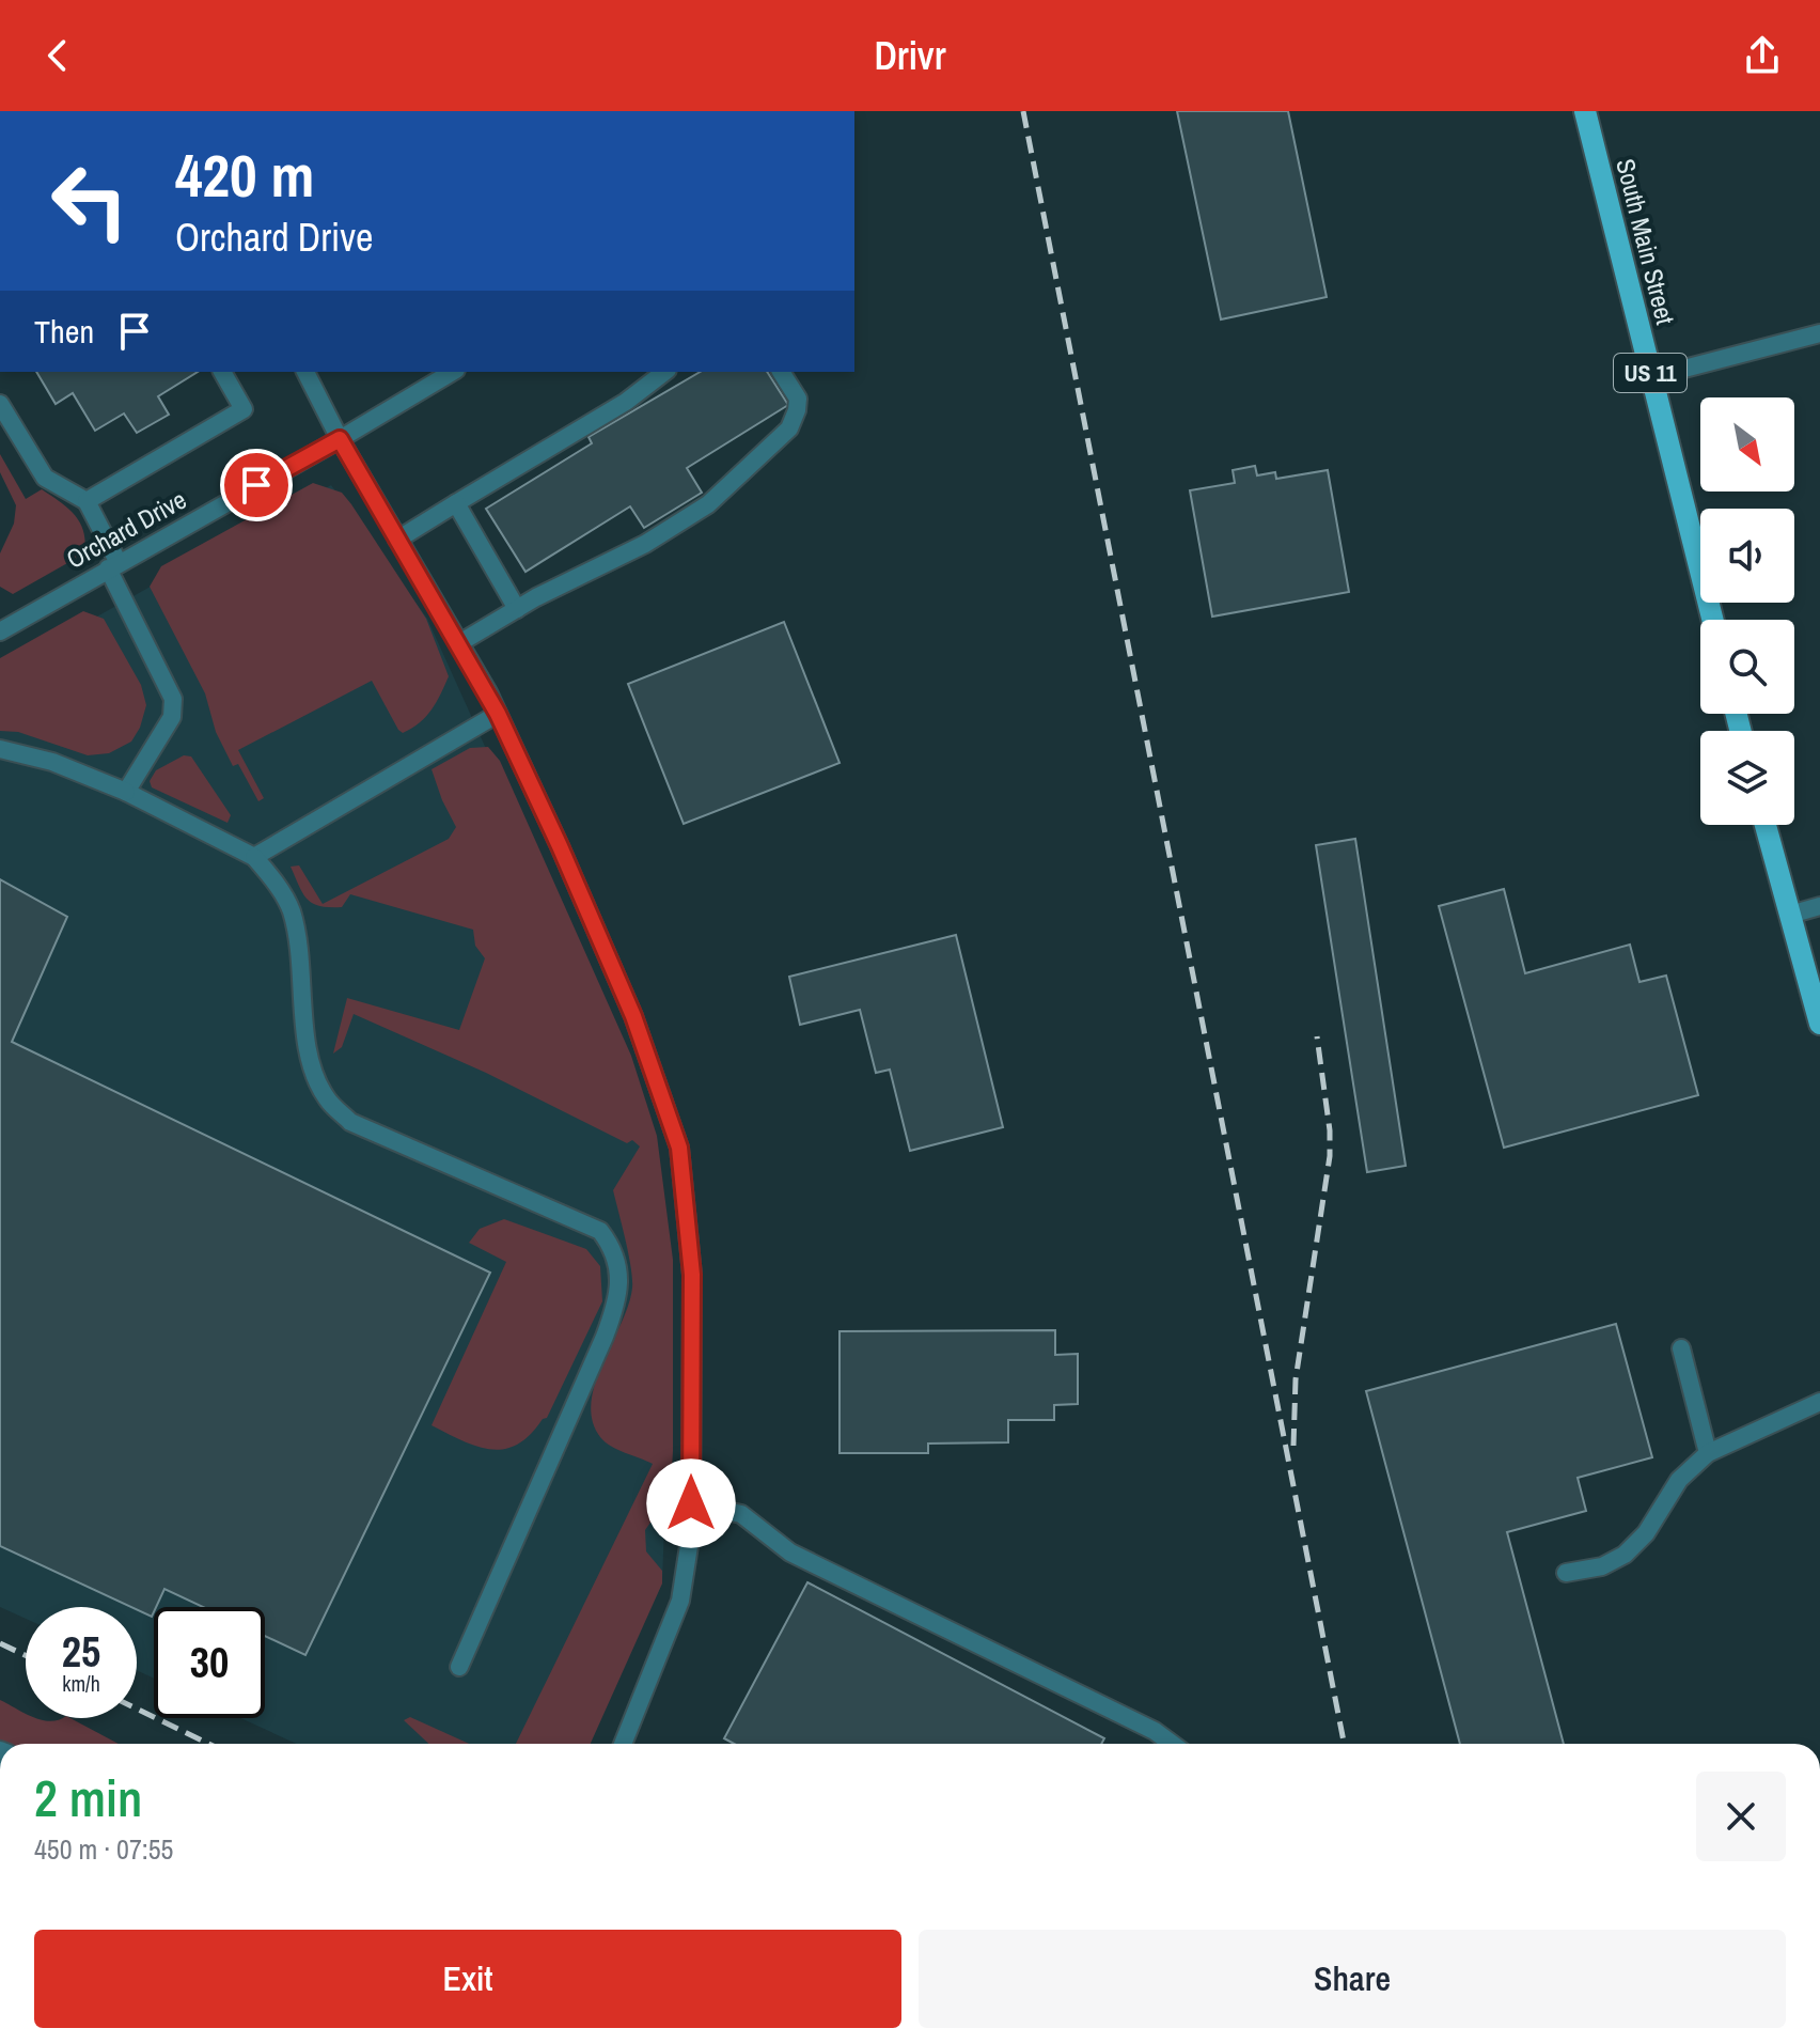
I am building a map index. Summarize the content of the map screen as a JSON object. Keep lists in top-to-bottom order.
{
  "streets": {
    "main road": ["South Main Street", "US 11"],
    "street": ["Orchard Drive"]
  },
  "north": "bottom right",
  "page": {
    "header": "Drivr",
    "turn": ["420 m", "Orchard Drive"],
    "then": "Then",
    "speed": "25 km/h",
    "limit": "30",
    "heading": ["2 min", "450 m · 07:55"],
    "buttons": ["Exit", "Share"]
  }
}
